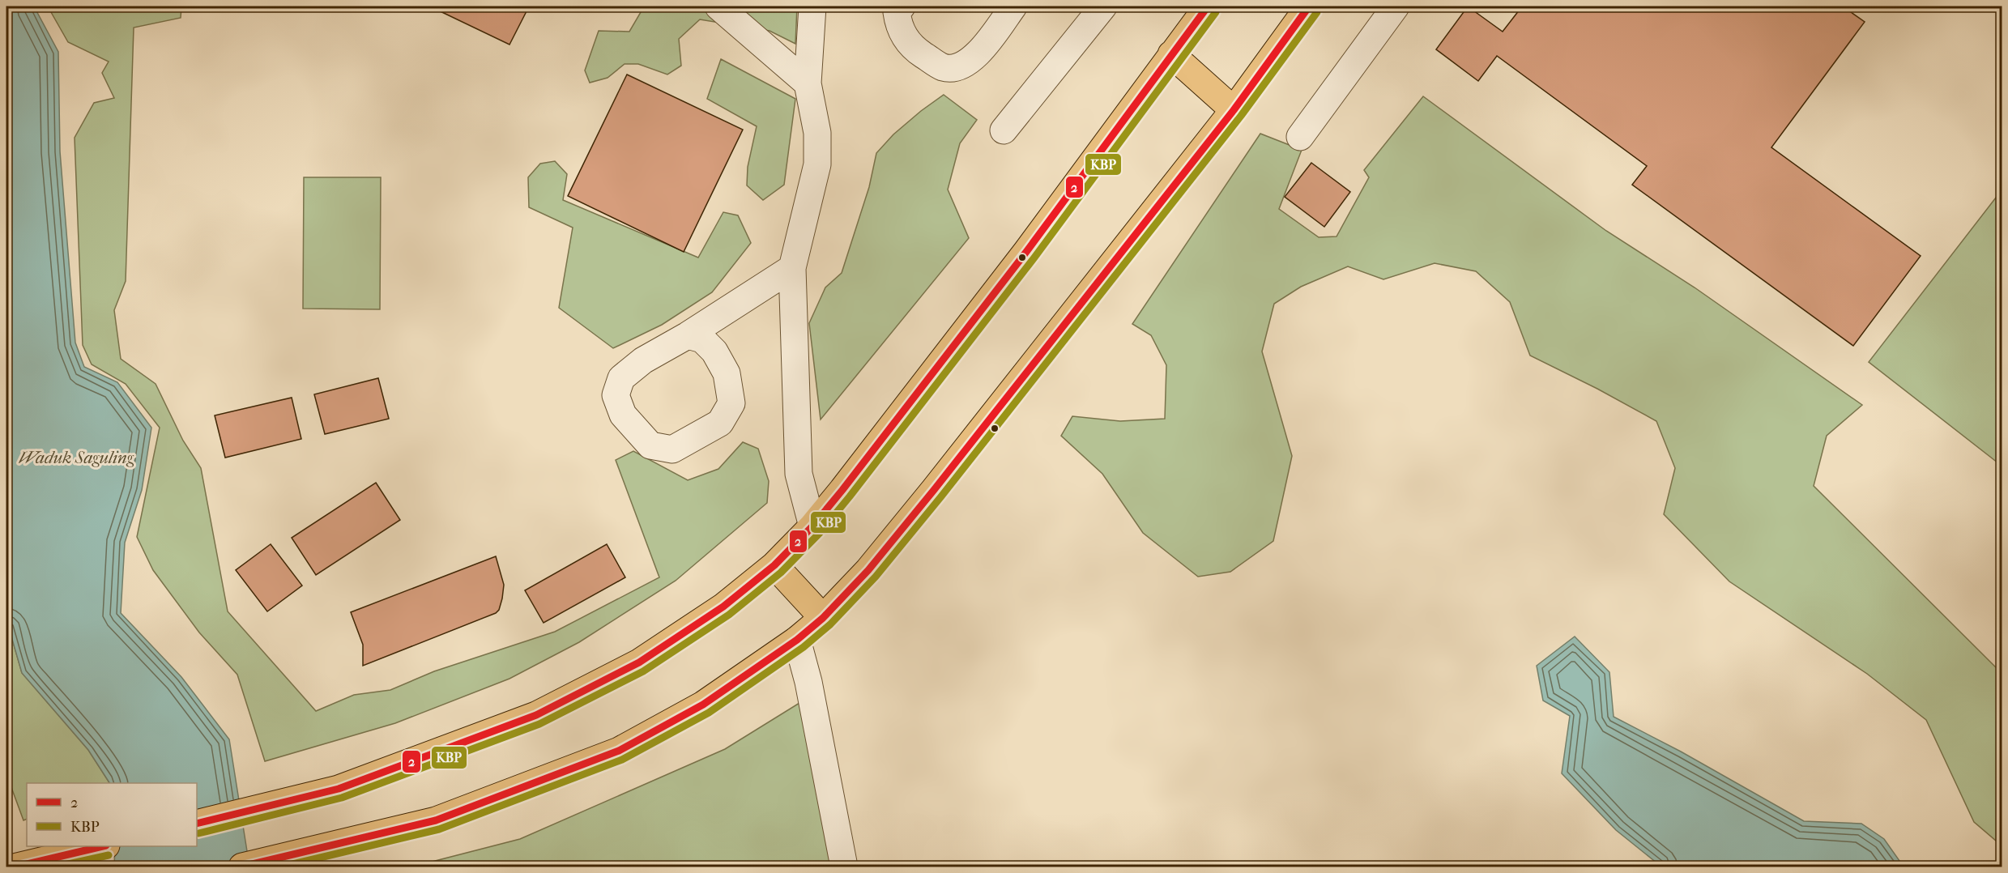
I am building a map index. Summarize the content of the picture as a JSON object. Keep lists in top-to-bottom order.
{
  "water": ["Waduk Saguling"],
  "lines": ["transit line 2", "transit line KBP"],
  "legend": ["2", "KBP"]
}
